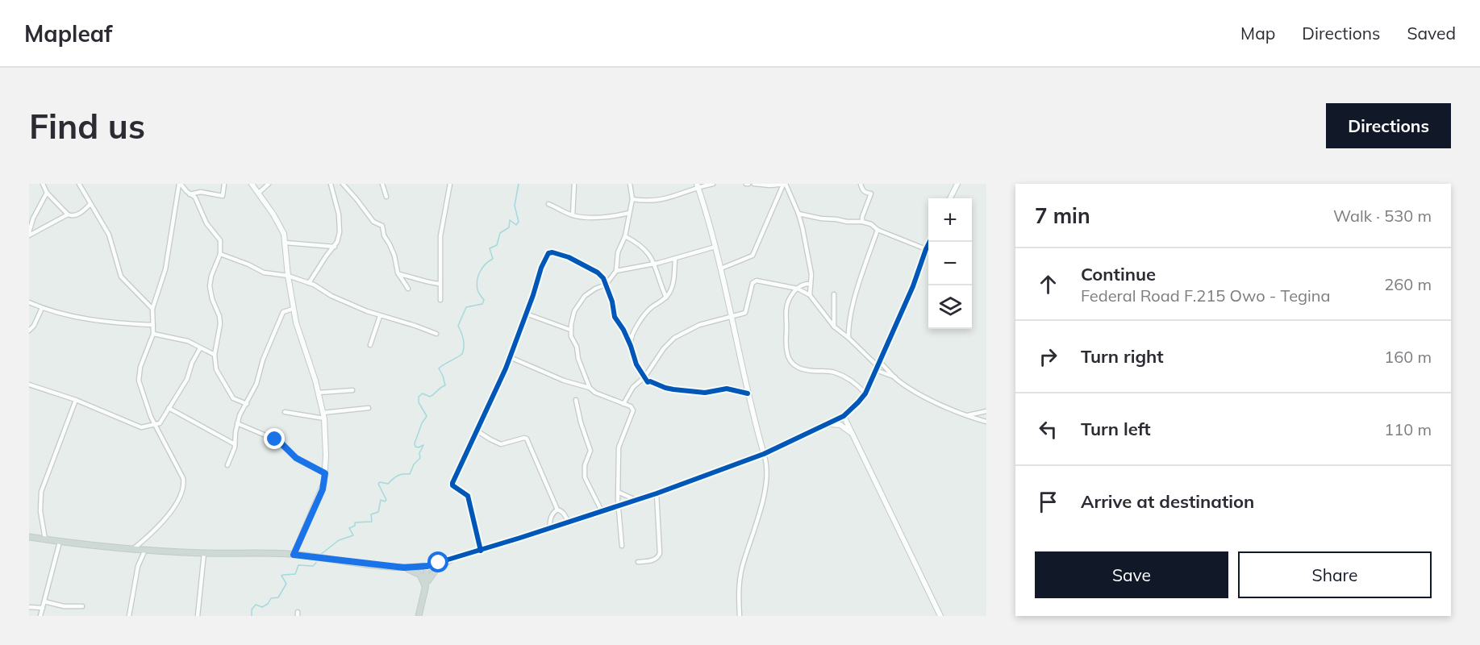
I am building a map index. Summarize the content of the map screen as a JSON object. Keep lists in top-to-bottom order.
{
  "page": {
    "header": "Mapleaf",
    "nav": ["Map", "Directions", "Saved"],
    "buttons": [
      "Directions",
      ["Save", "Share"]
    ],
    "title": "Find us",
    "heading": ["7 min", "Walk · 530 m"],
    "map_buttons": ["+", "−"],
    "list": [
      ["Continue", "Federal Road F.215 Owo - Tegina", "260 m"],
      ["Turn right", "160 m"],
      ["Turn left", "110 m"],
      "Arrive at destination"
    ]
  }
}
